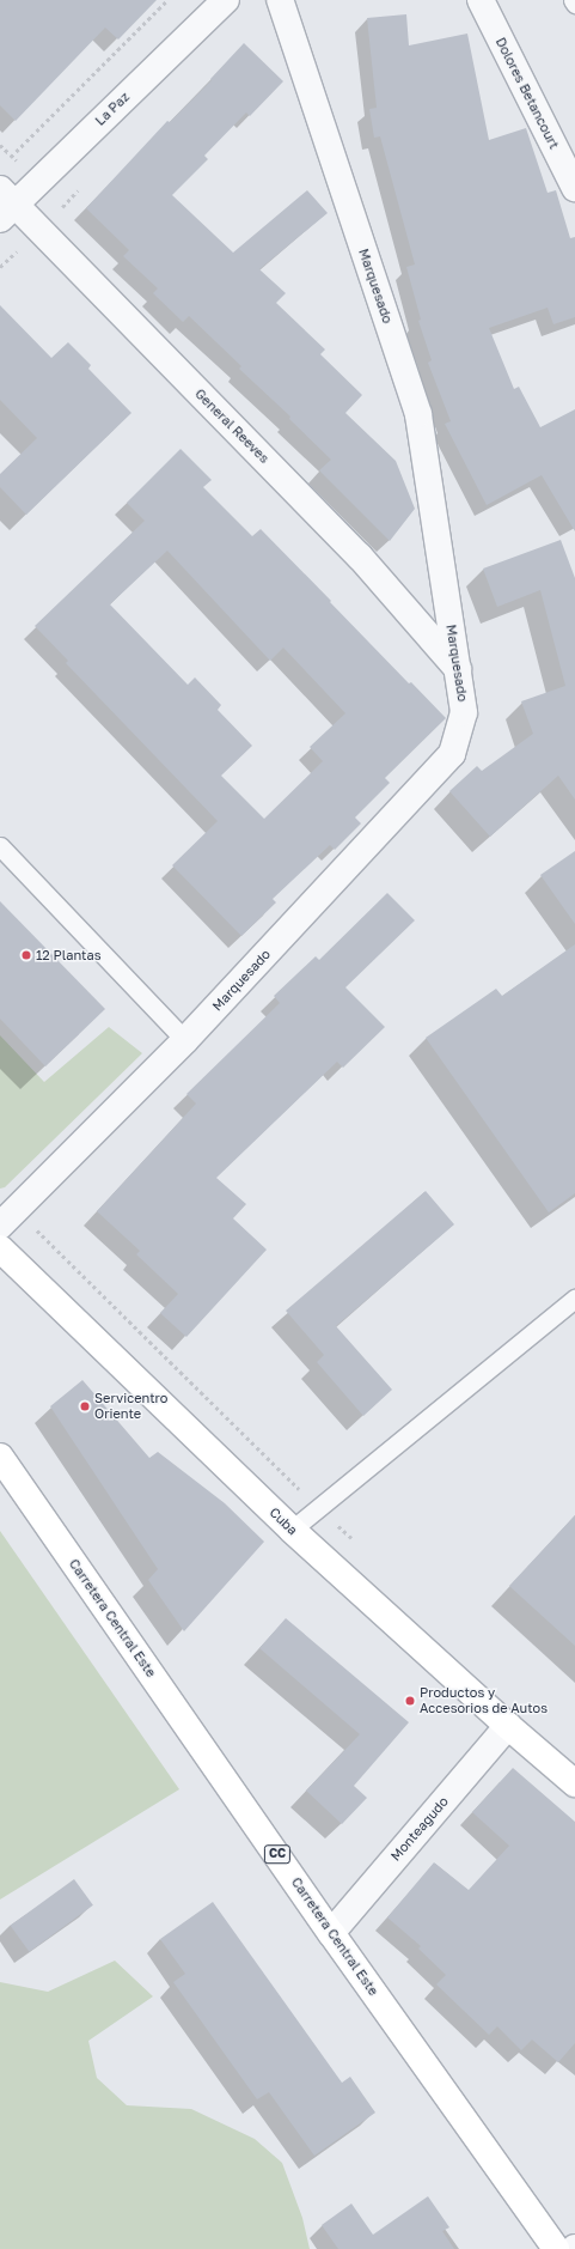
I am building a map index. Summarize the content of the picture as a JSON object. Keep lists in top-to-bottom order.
{
  "streets": {
    "main road": ["Cuba", "Carretera Central Este", "CC"],
    "street": [
      "Dolores Betancourt",
      "La Paz",
      "Marquesado",
      "General Reeves",
      "Monteagudo"
    ]
  },
  "crossings": [
    ["La Paz", "General Reeves"],
    ["Marquesado", "General Reeves"],
    ["Cuba", "Monteagudo"],
    ["Carretera Central Este", "Monteagudo"]
  ],
  "places": ["12 Plantas", "Servicentro Oriente", "Productos y Accesorios de Autos"]
}
